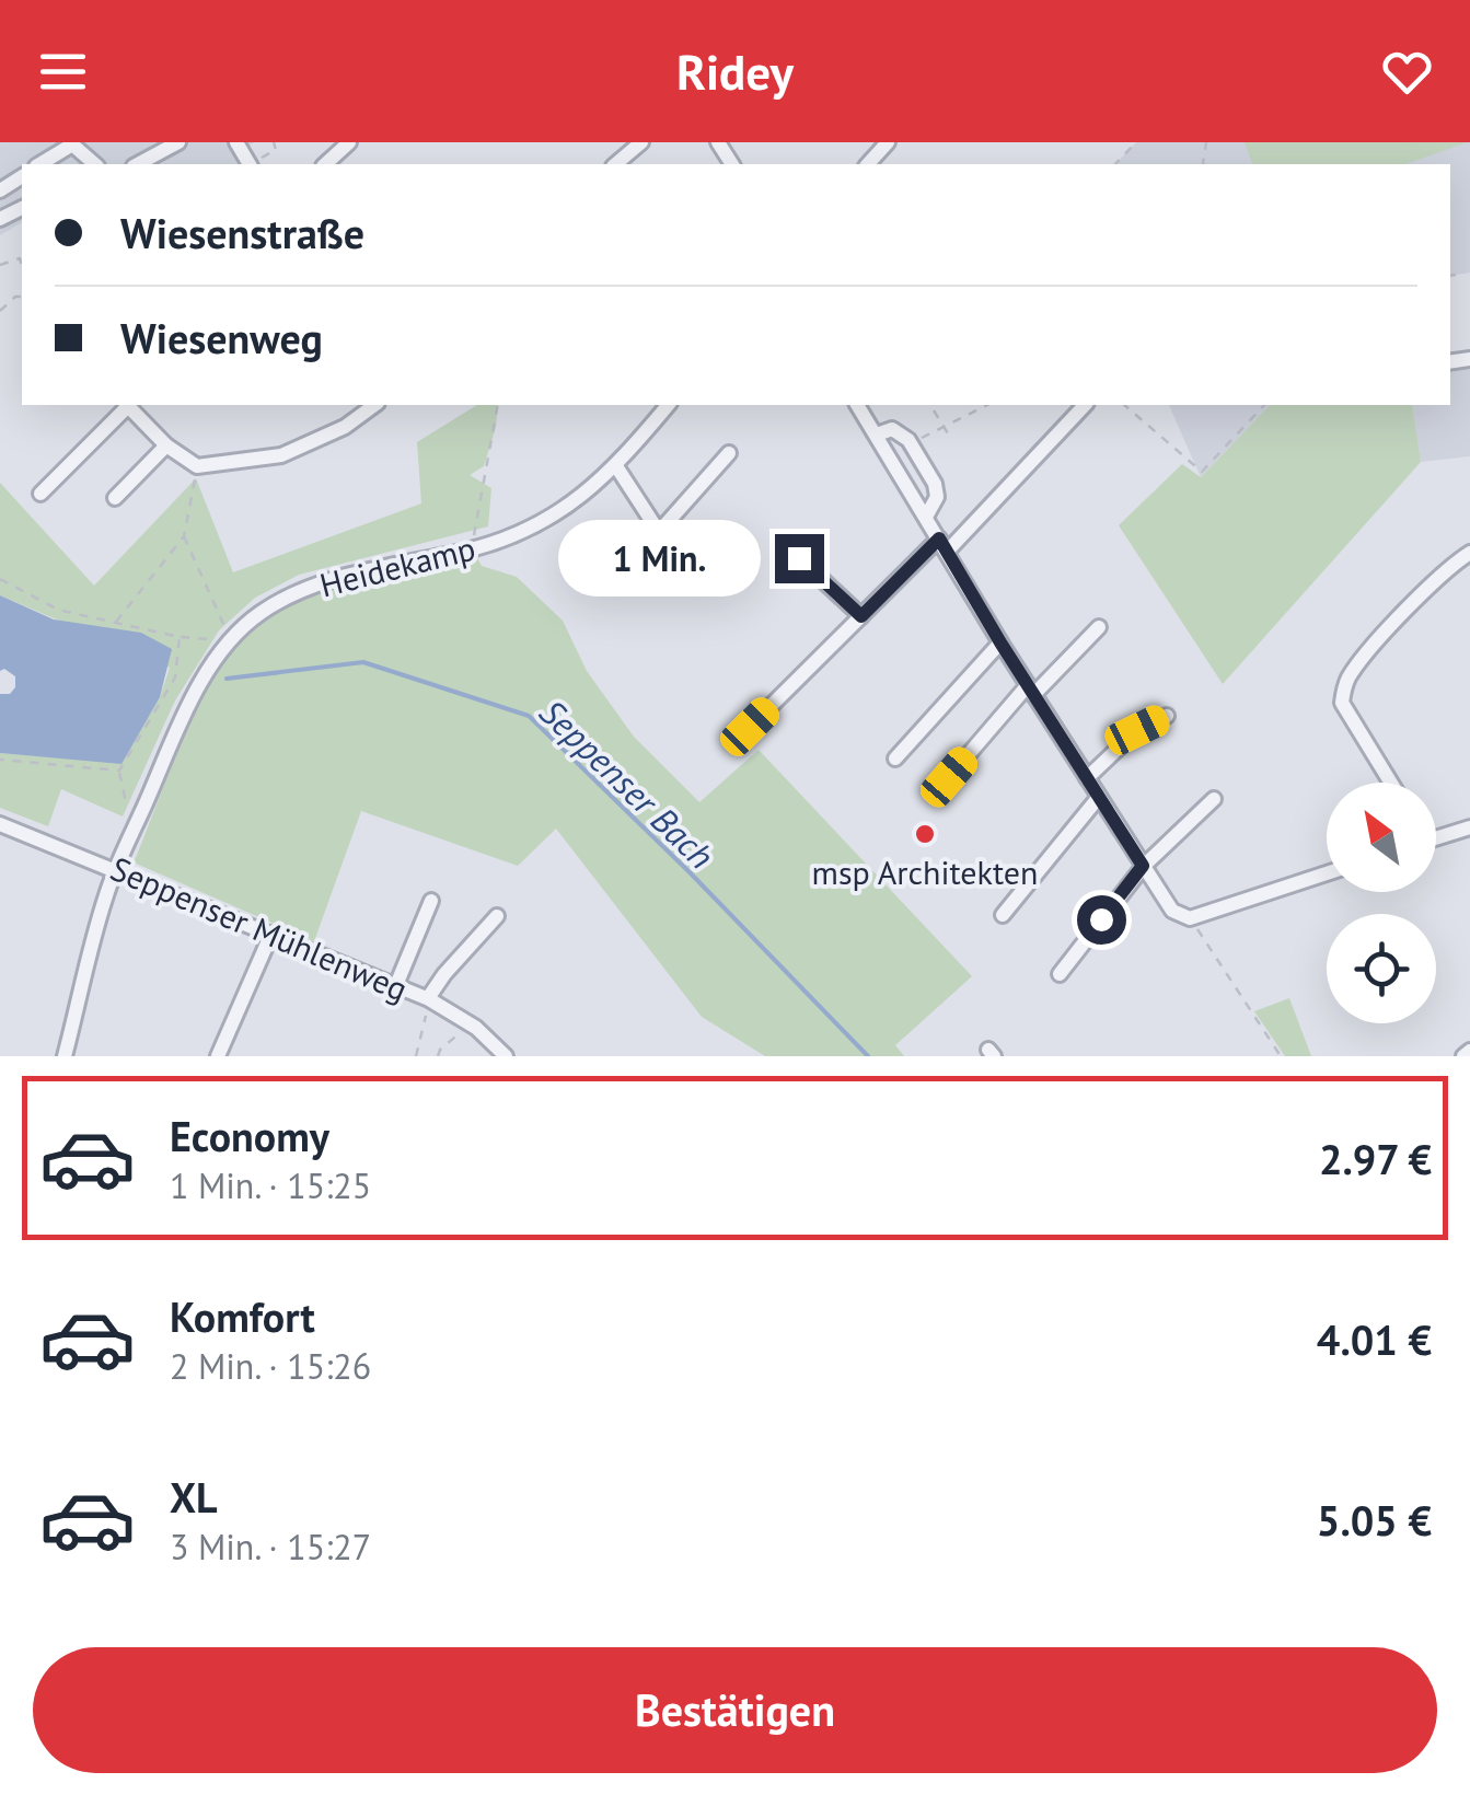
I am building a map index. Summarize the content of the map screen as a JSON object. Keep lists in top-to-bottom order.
{
  "streets": {
    "street": ["Heidekamp", "Seppenser Mühlenweg"]
  },
  "crossings": [
    ["Heidekamp", "Seppenser Mühlenweg"]
  ],
  "water": ["Seppenser Bach"],
  "places": ["msp Architekten"],
  "north": "top left",
  "page": {
    "header": "Ridey",
    "banner": ["Wiesenstraße", "Wiesenweg"],
    "bubble": "1 Min.",
    "list": [
      {
        "name": "Economy",
        "note": "1 Min. · 15:25",
        "value": "2.97 €"
      },
      {
        "name": "Komfort",
        "note": "2 Min. · 15:26",
        "value": "4.01 €"
      },
      {
        "name": "XL",
        "note": "3 Min. · 15:27",
        "value": "5.05 €"
      }
    ],
    "buttons": "Bestätigen"
  }
}
